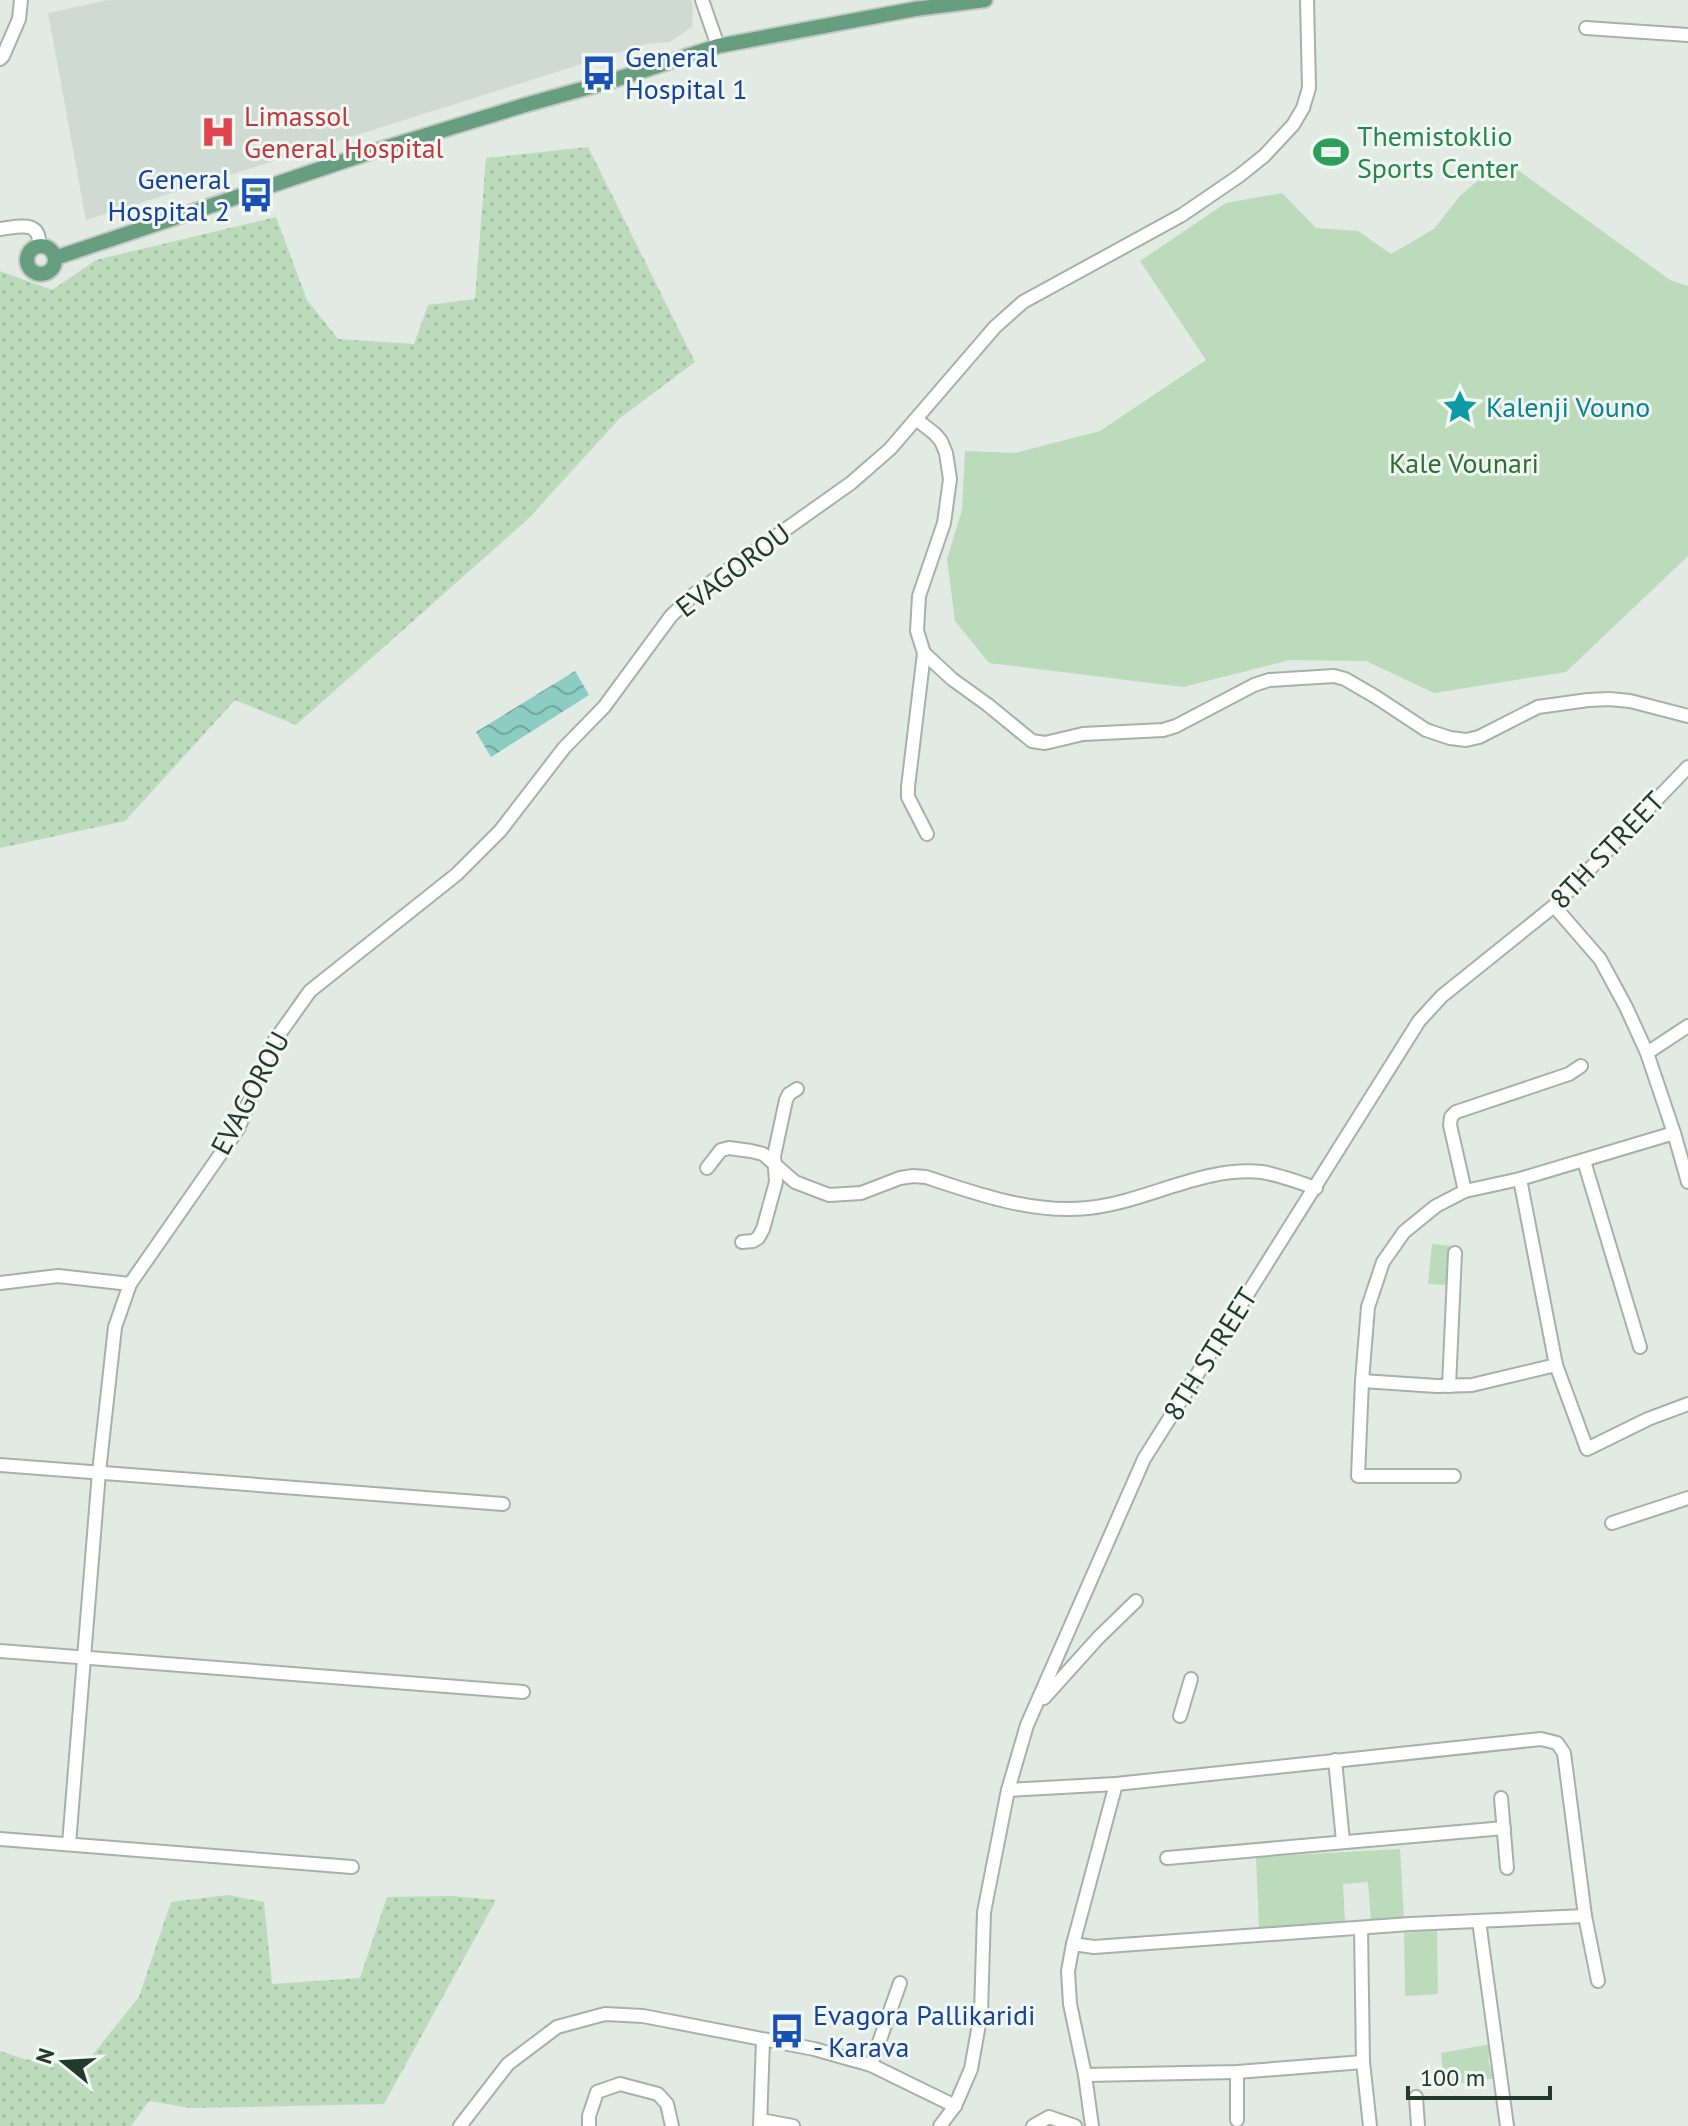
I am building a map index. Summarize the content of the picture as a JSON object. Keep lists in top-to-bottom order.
{
  "streets": {
    "street": ["EVAGOROU", "8TH STREET"]
  },
  "parks": ["Kale Vounari"],
  "places": {
    "bus stop": ["General Hospital 1", "General Hospital 2", "Evagora Pallikaridi - Karava"],
    "hospital": ["Limassol General Hospital"],
    "sports": ["Themistoklio Sports Center"],
    "place": ["Kalenji Vouno"]
  },
  "scale_bar": "100 m",
  "north": "left"
}
